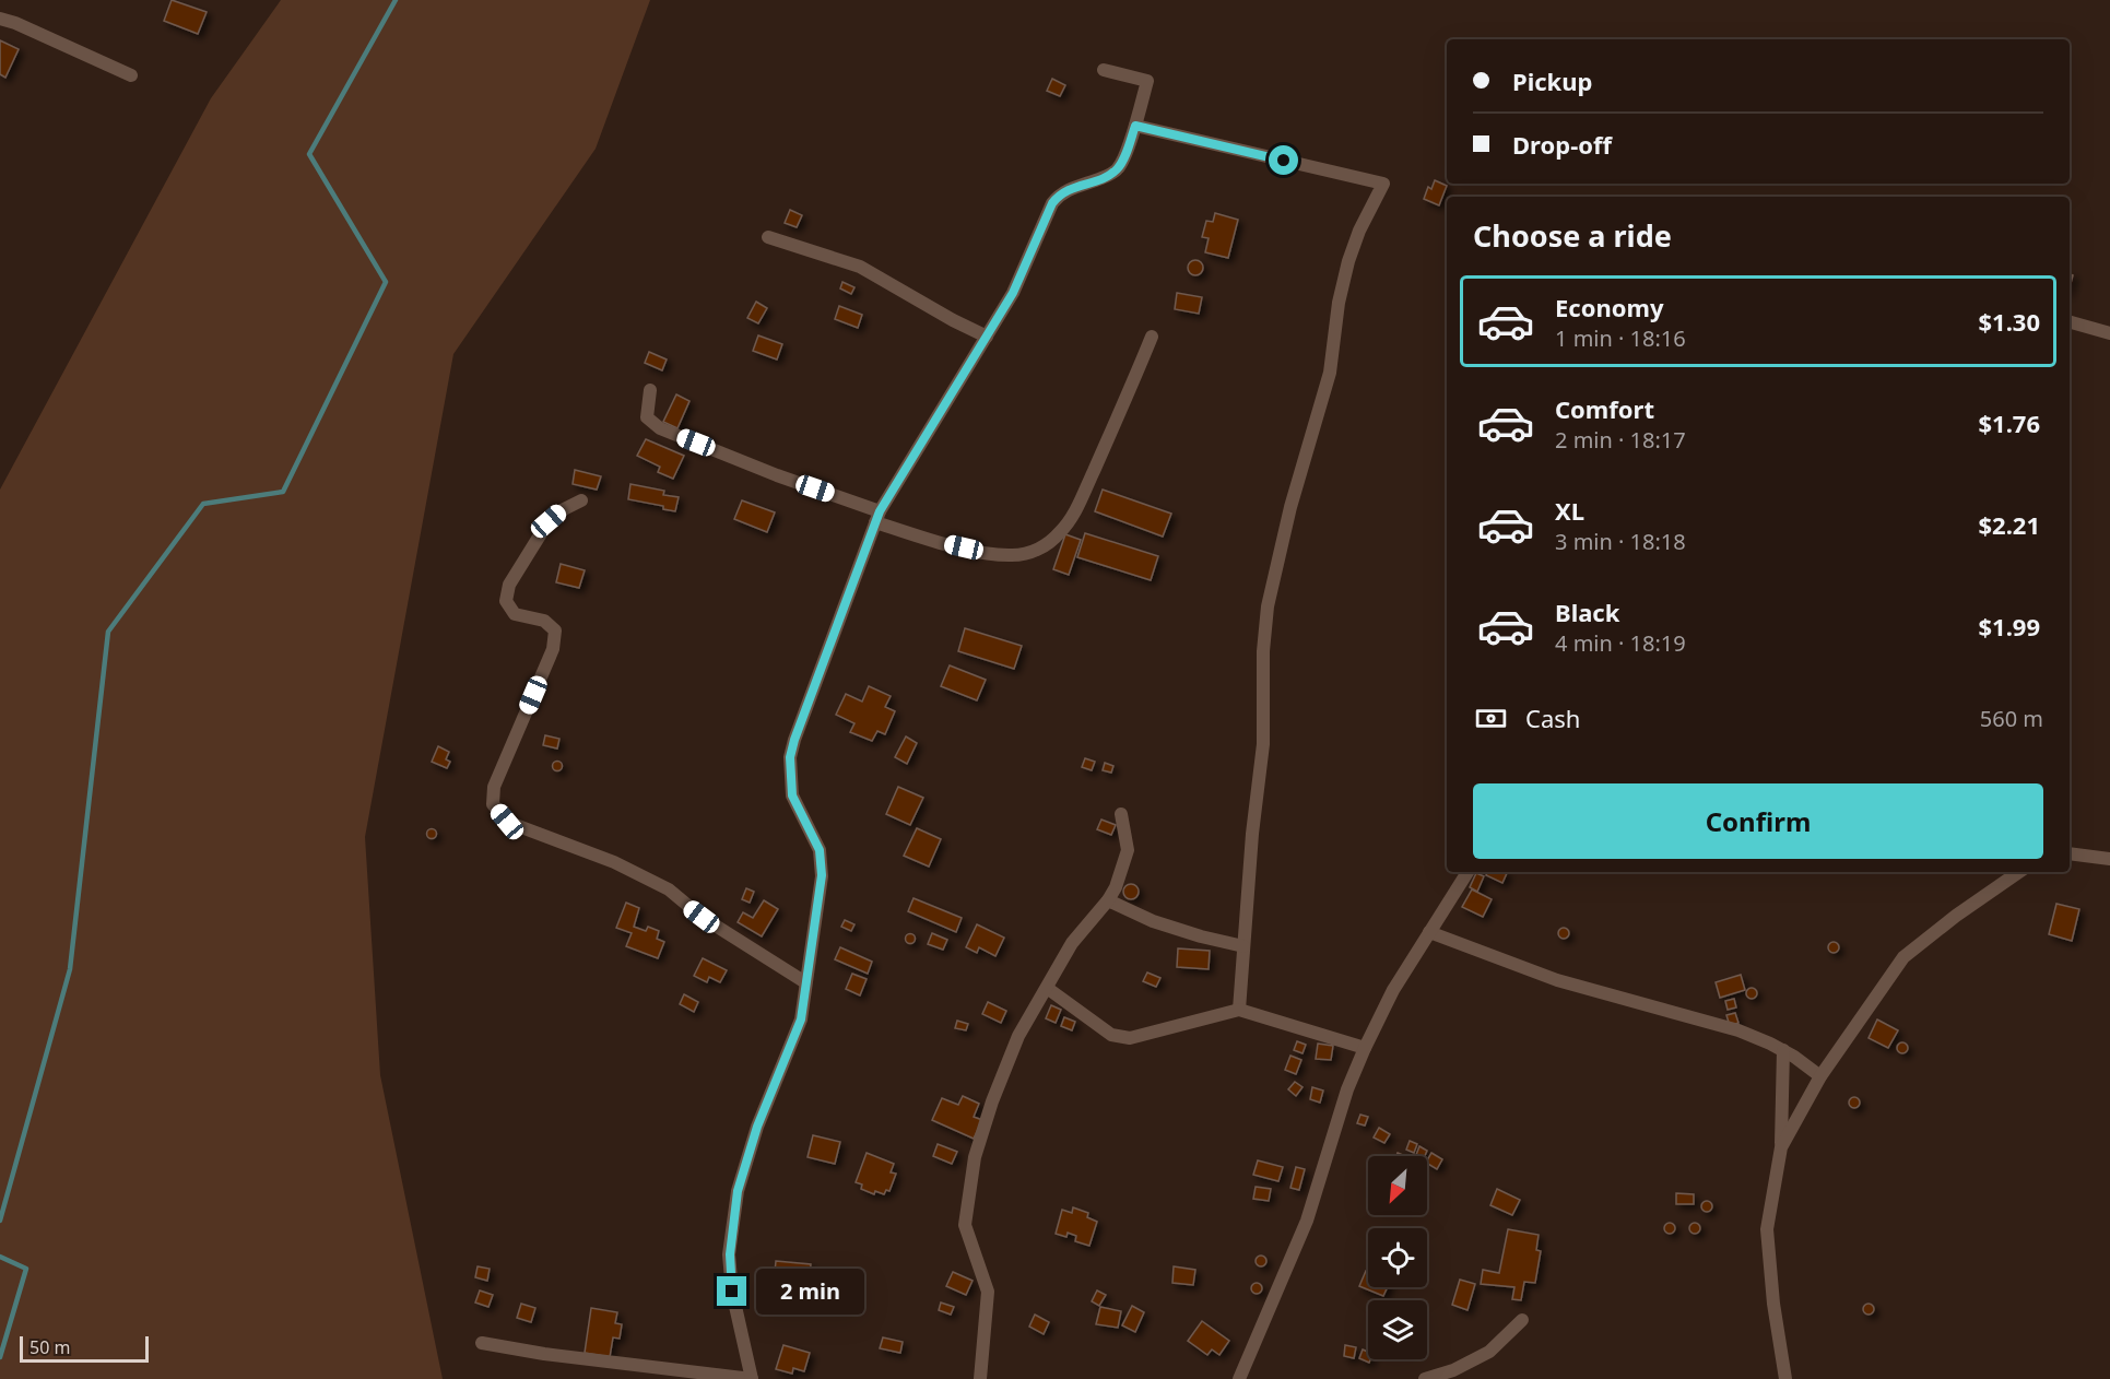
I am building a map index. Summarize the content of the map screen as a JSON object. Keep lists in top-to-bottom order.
{
  "scale_bar": "50 m",
  "north": "bottom left",
  "page": {
    "banner": ["Pickup", "Drop-off"],
    "heading": "Choose a ride",
    "list": [
      {
        "name": "Economy",
        "note": "1 min · 18:16",
        "value": "$1.30"
      },
      {
        "name": "Comfort",
        "note": "2 min · 18:17",
        "value": "$1.76"
      },
      {
        "name": "XL",
        "note": "3 min · 18:18",
        "value": "$2.21"
      },
      {
        "name": "Black",
        "note": "4 min · 18:19",
        "value": "$1.99"
      }
    ],
    "pay": ["Cash", "560 m"],
    "buttons": "Confirm",
    "bubble": "2 min",
    "scale": "50 m"
  }
}
